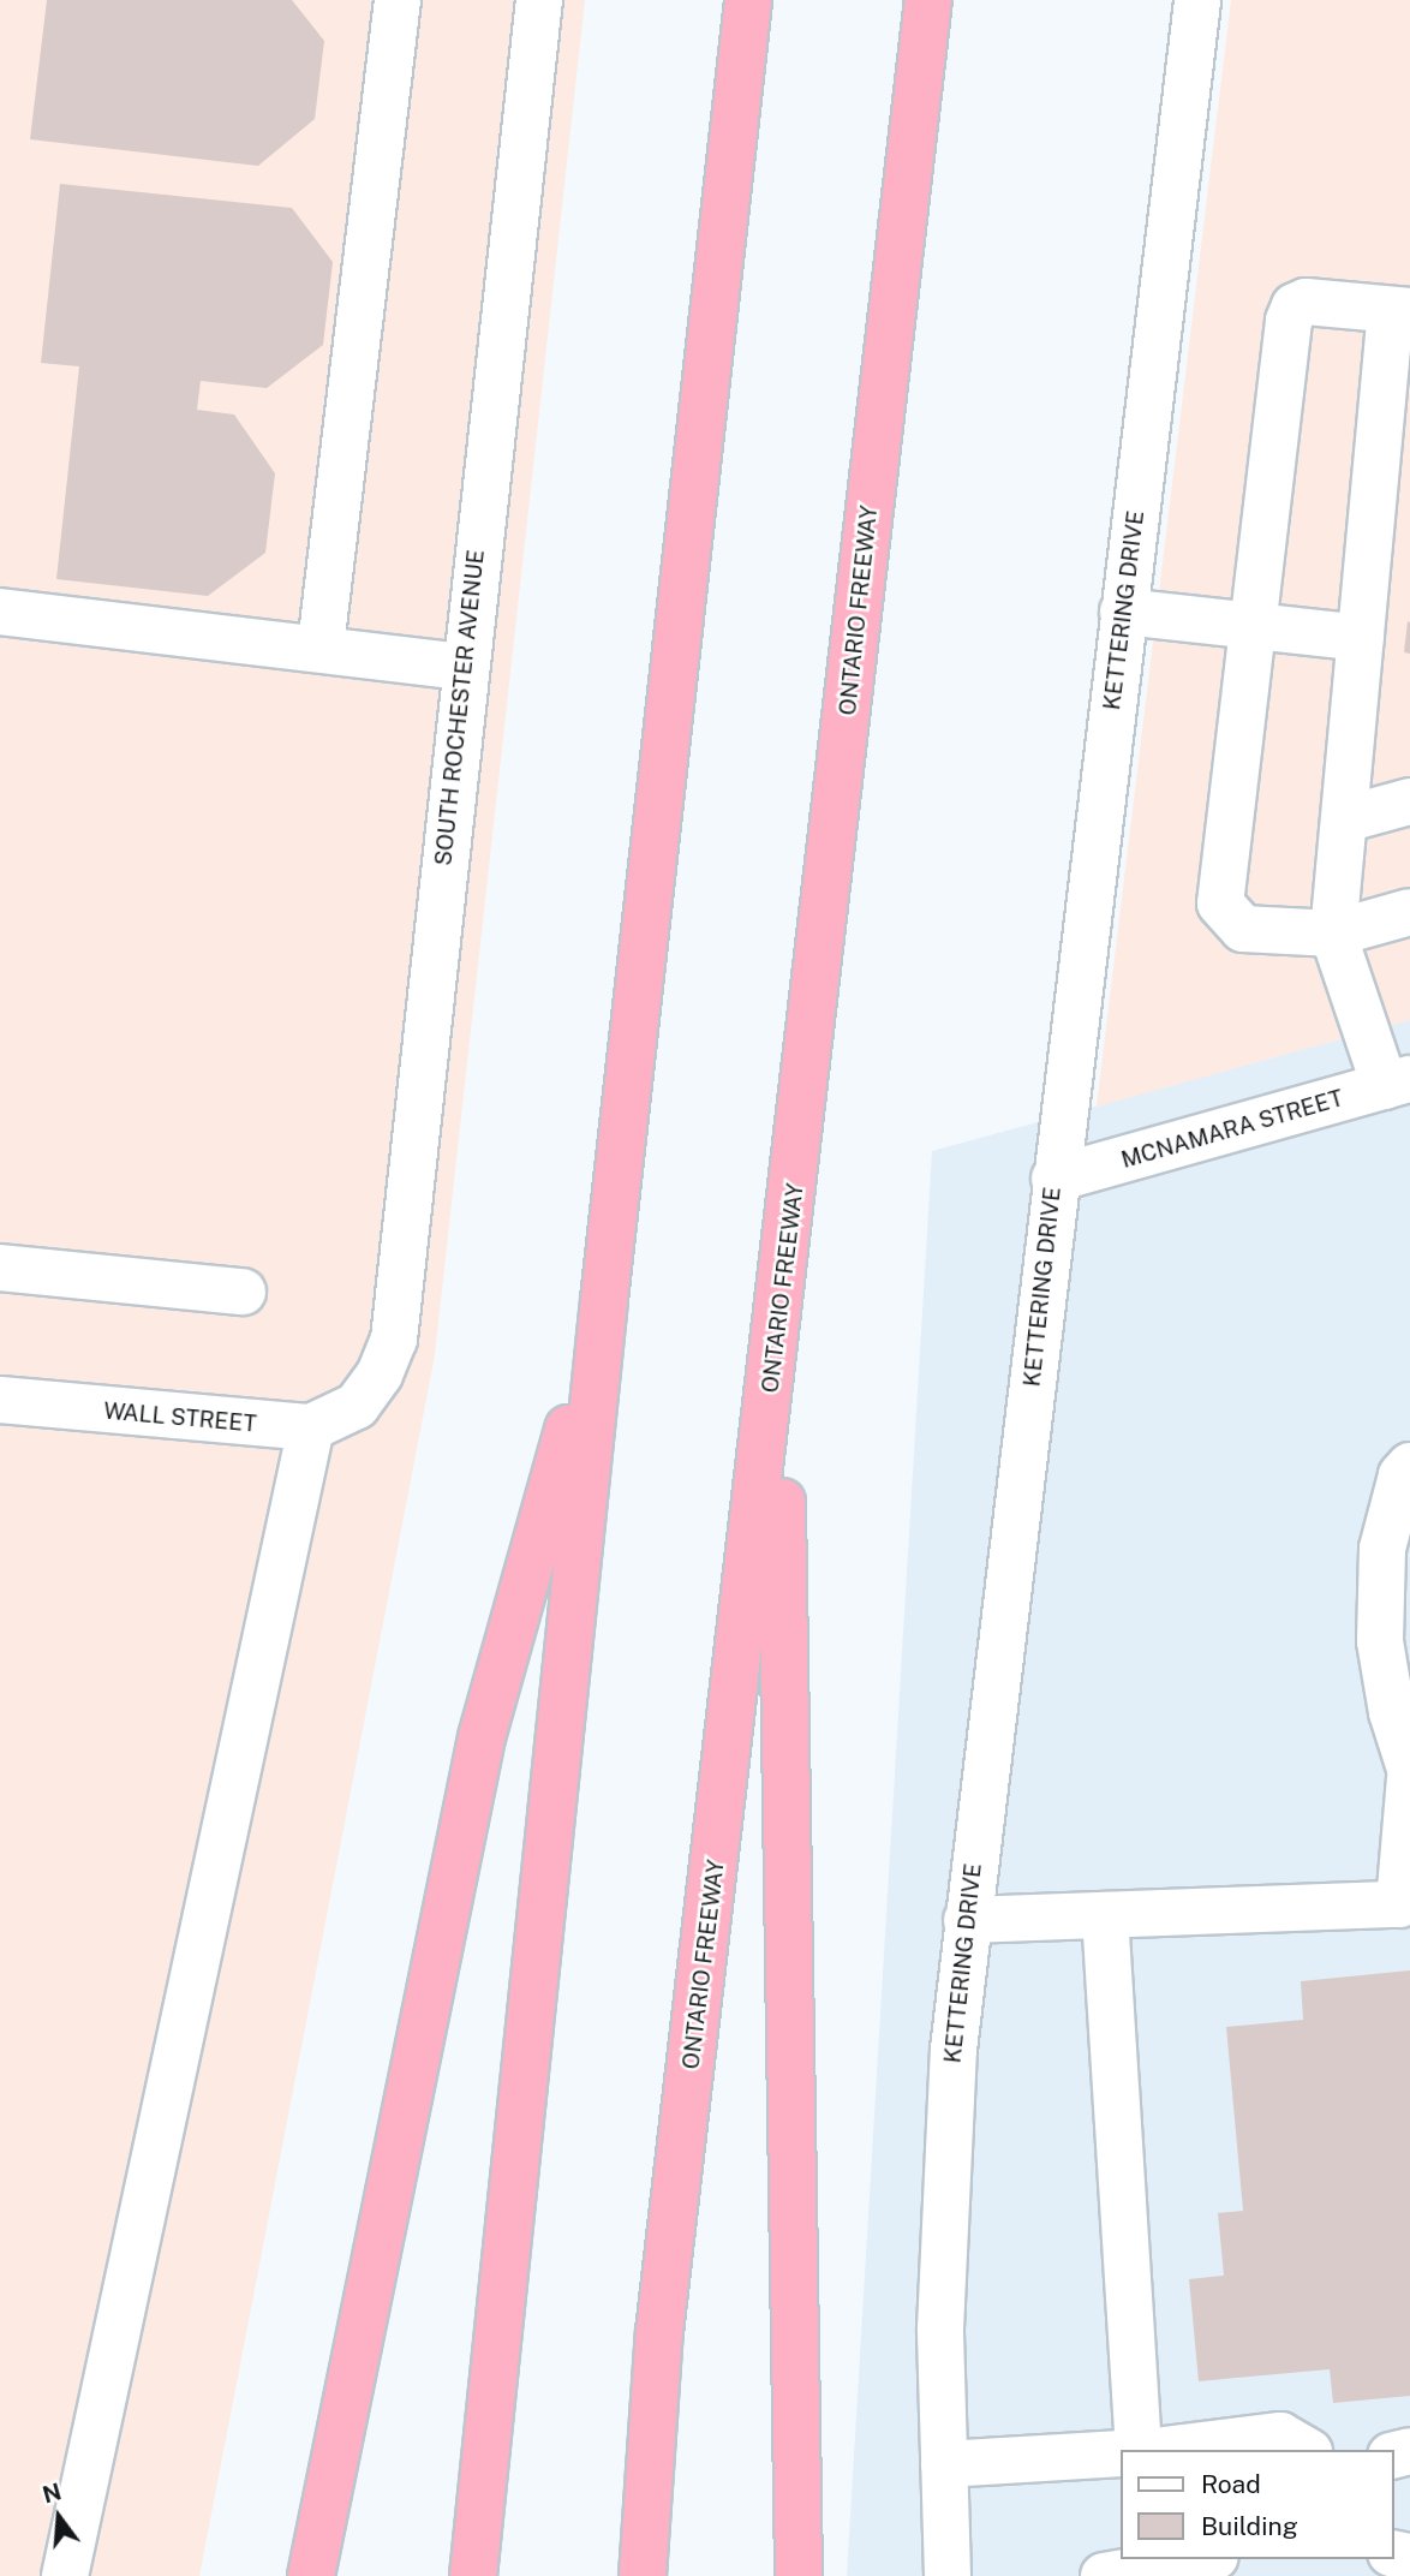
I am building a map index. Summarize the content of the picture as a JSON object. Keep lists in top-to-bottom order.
{
  "streets": {
    "highway": ["ONTARIO FREEWAY"],
    "street": [
      "KETTERING DRIVE",
      "SOUTH ROCHESTER AVENUE",
      "MCNAMARA STREET",
      "WALL STREET"
    ]
  },
  "crossings": [
    ["KETTERING DRIVE", "MCNAMARA STREET"],
    ["SOUTH ROCHESTER AVENUE", "WALL STREET"]
  ],
  "legend": ["Road", "Building"],
  "north": "top"
}
